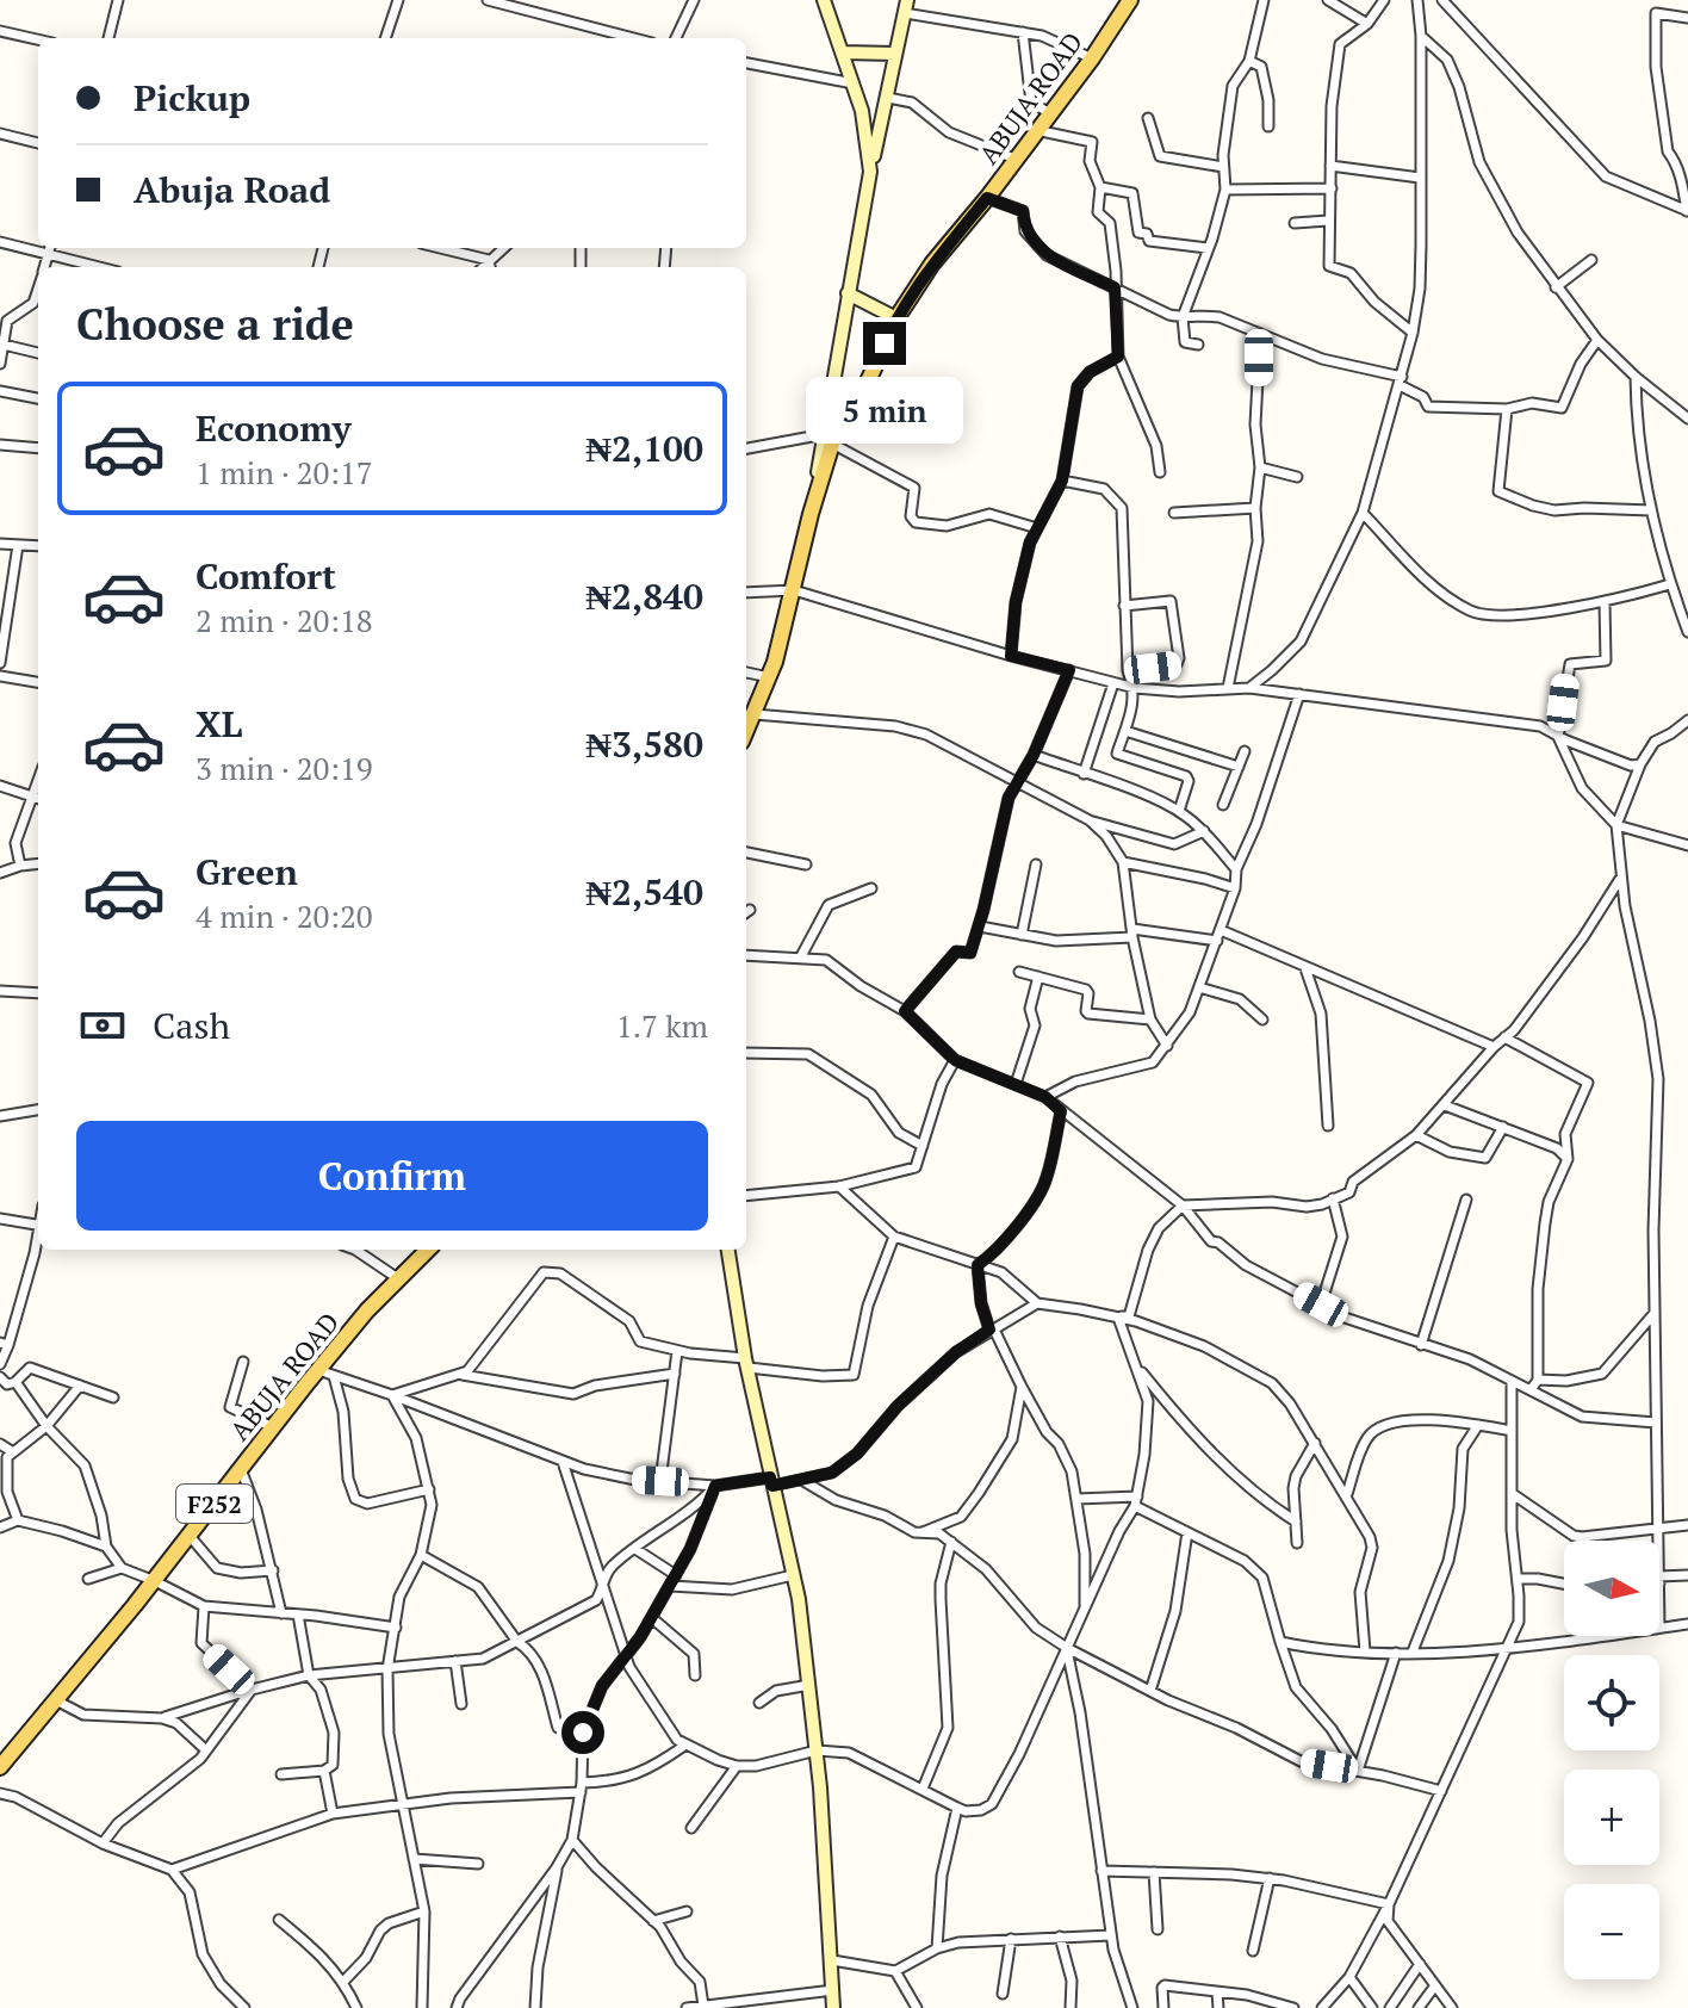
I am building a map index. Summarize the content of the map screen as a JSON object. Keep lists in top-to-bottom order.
{
  "streets": {
    "main road": ["ABUJA ROAD", "F252"]
  },
  "north": "right",
  "page": {
    "banner": ["Pickup", "Abuja Road"],
    "heading": "Choose a ride",
    "bubble": "5 min",
    "list": [
      {
        "name": "Economy",
        "note": "1 min · 20:17",
        "value": "₦2,100"
      },
      {
        "name": "Comfort",
        "note": "2 min · 20:18",
        "value": "₦2,840"
      },
      {
        "name": "XL",
        "note": "3 min · 20:19",
        "value": "₦3,580"
      },
      {
        "name": "Green",
        "note": "4 min · 20:20",
        "value": "₦2,540"
      }
    ],
    "pay": ["Cash", "1.7 km"],
    "buttons": "Confirm",
    "map_buttons": ["+", "−"]
  }
}
